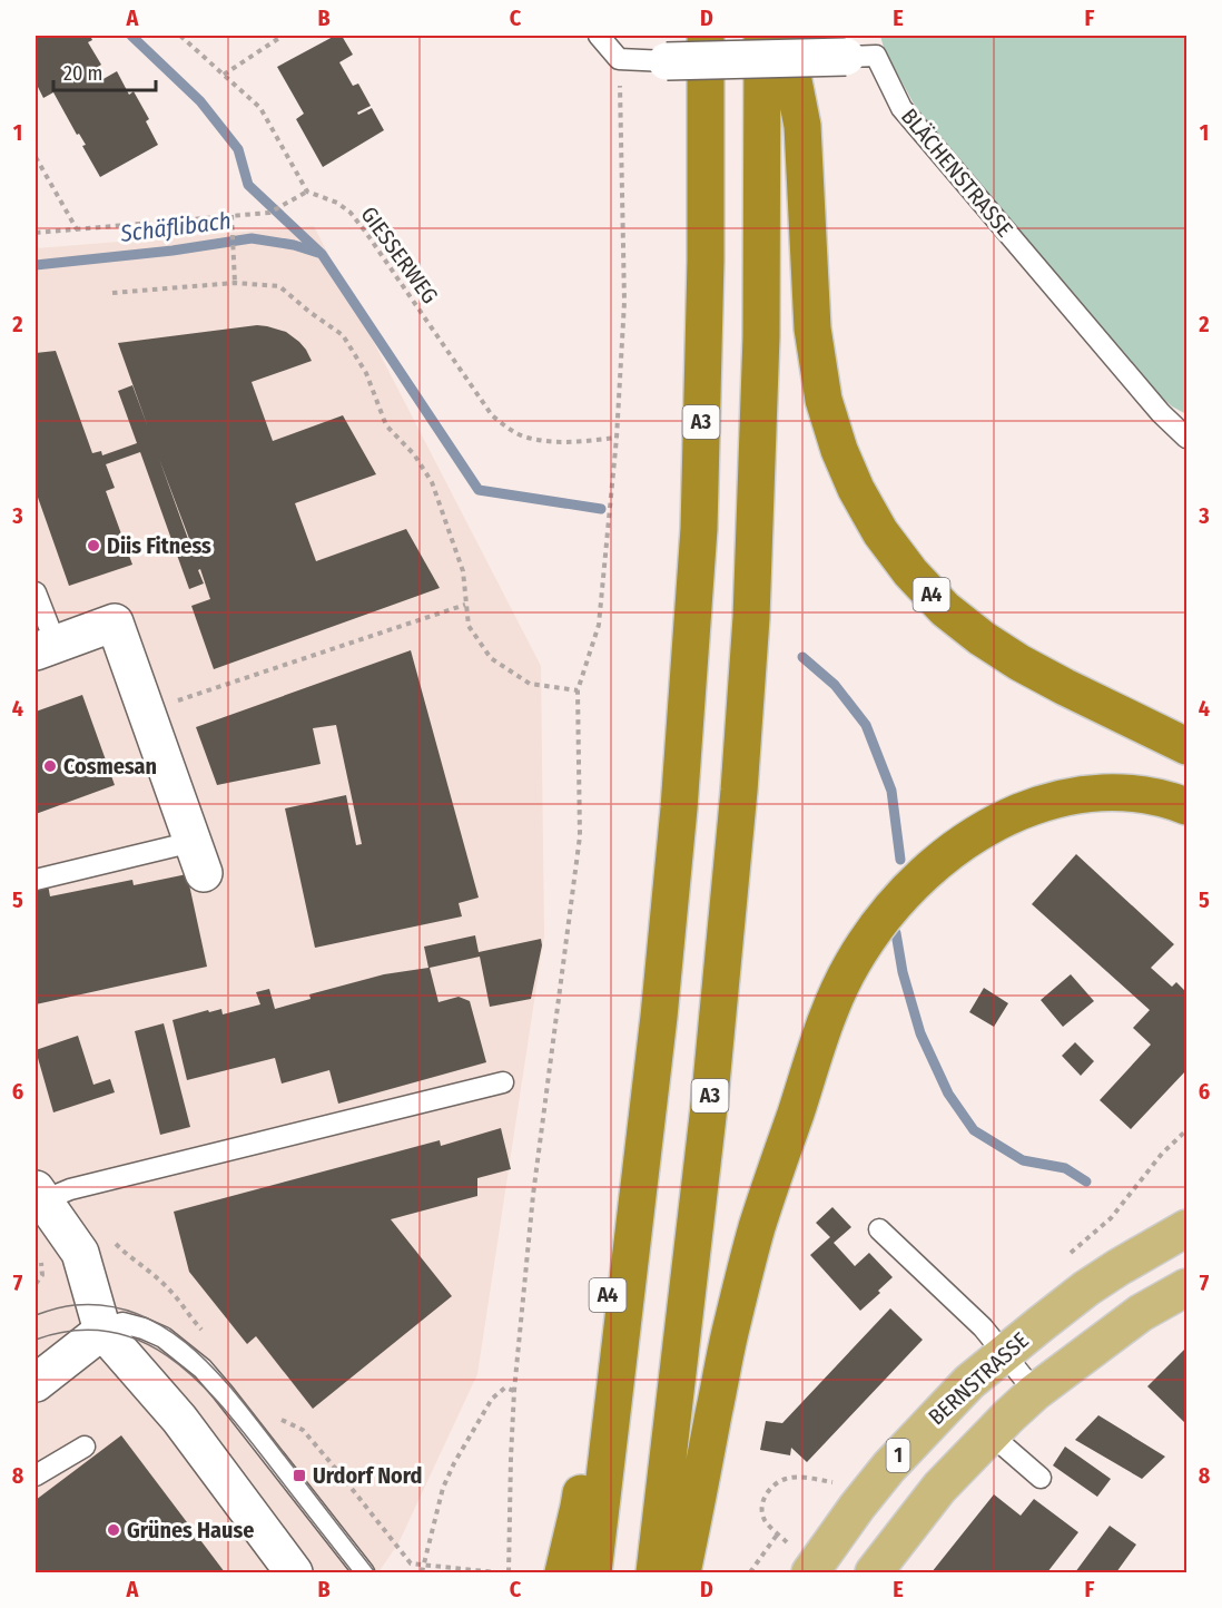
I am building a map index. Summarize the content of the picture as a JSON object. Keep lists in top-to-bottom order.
{
  "streets": {
    "highway": ["A3", "A4"],
    "main road": ["BERNSTRASSE", "1"],
    "street": ["BLÄCHENSTRASSE"],
    "path": ["GIESSERWEG"]
  },
  "crossings": [
    ["A3", "A4"]
  ],
  "water": ["Schäflibach"],
  "places": {
    "other": ["Diis Fitness", "Cosmesan", "Grünes Hause"],
    "transit": ["Urdorf Nord"]
  },
  "scale_bar": "20 m",
  "grid": {
    "columns": [
      "A",
      "B",
      "C",
      "D",
      "E",
      "F"
    ],
    "rows": [
      "1",
      "2",
      "3",
      "4",
      "5",
      "6",
      "7",
      "8"
    ]
  }
}
